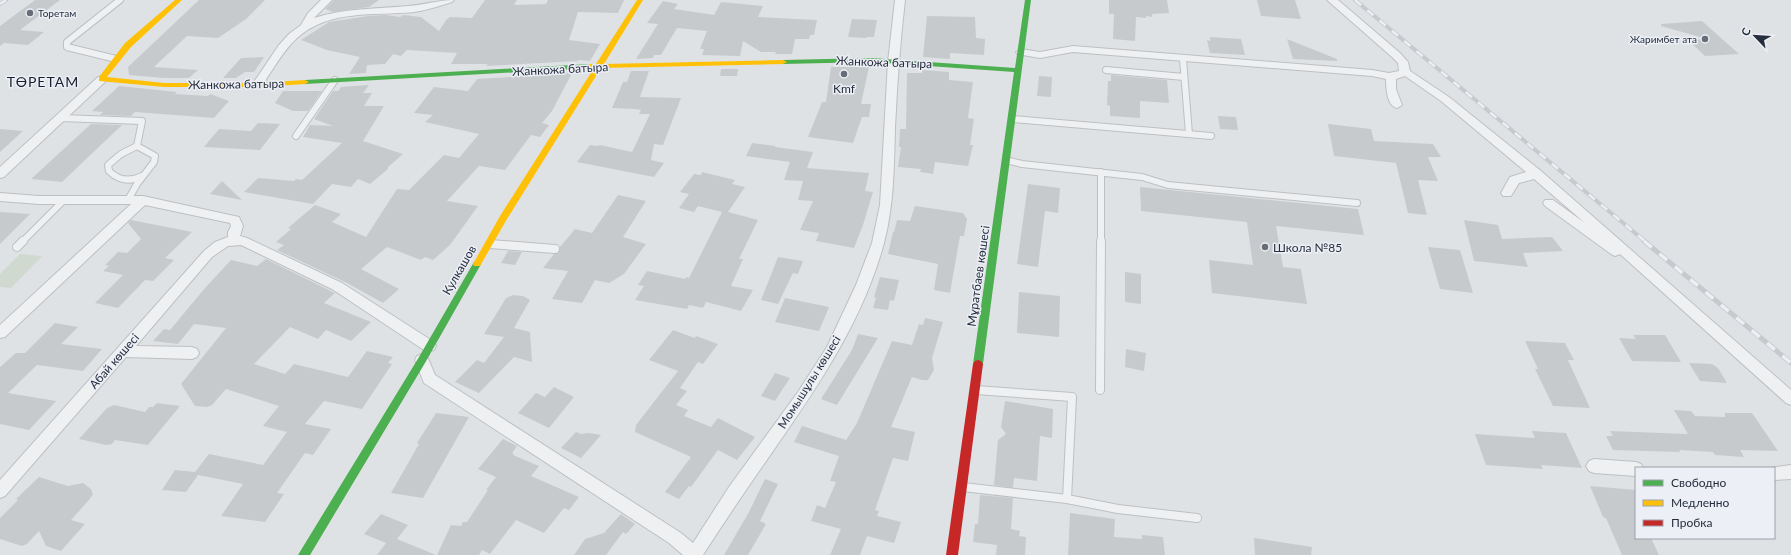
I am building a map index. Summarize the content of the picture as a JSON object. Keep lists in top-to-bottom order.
{
  "streets": {
    "street": [
      "Жанкожа батыра",
      "Кулкашов",
      "Мұратбаев көшесі",
      "Абай көшесі",
      "Момышұлы көшесі"
    ]
  },
  "crossings": [
    ["Жанкожа батыра", "Кулкашов"],
    ["Жанкожа батыра", "Мұратбаев көшесі"],
    ["Жанкожа батыра", "Момышұлы көшесі"]
  ],
  "districts": ["ТӨРЕТАМ"],
  "places": [
    "Торетам",
    "Жаримбет ата",
    "Kmf",
    "Школа №85"
  ],
  "legend": ["Свободно", "Медленно", "Пробка"],
  "north": "top left"
}
